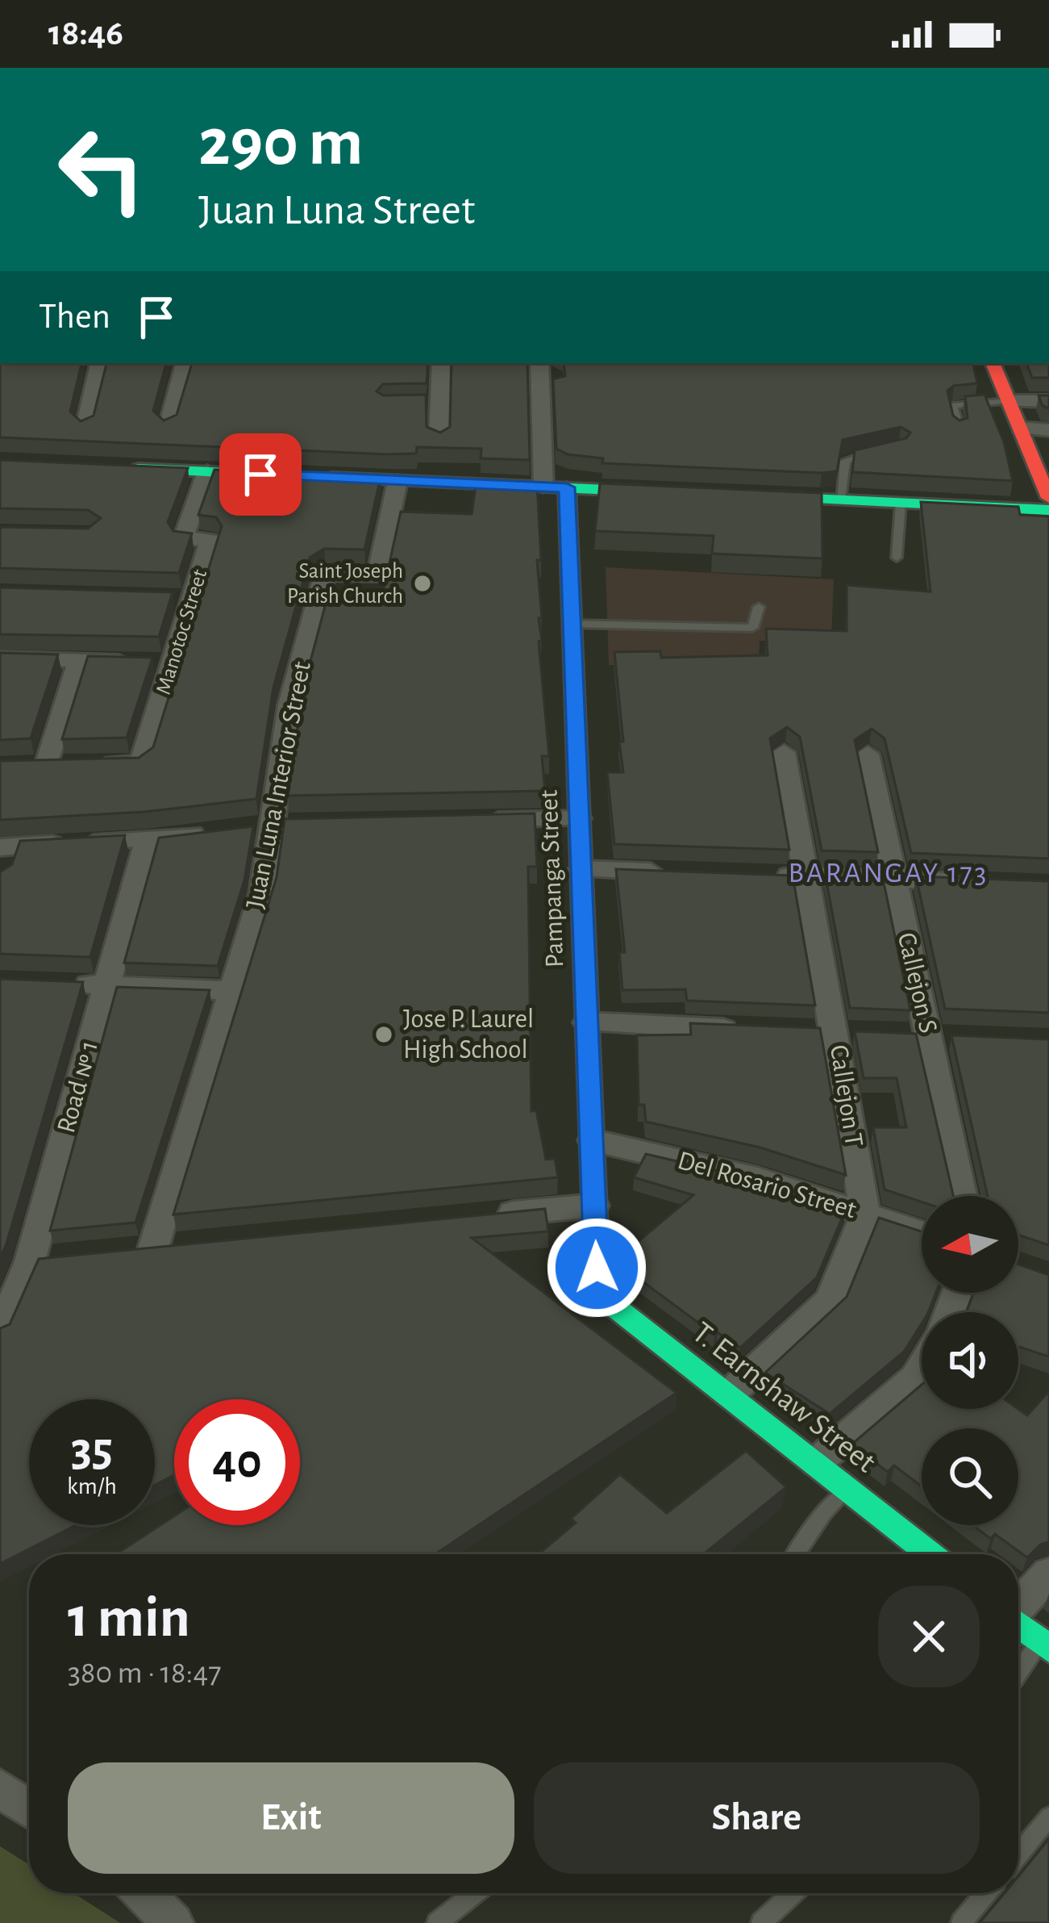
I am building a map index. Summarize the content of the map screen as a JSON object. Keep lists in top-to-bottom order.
{
  "streets": {
    "street": [
      "Manotoc Street",
      "Juan Luna Interior Street",
      "Pampanga Street",
      "Callejon S",
      "Road № 1",
      "Callejon T",
      "Del Rosario Street",
      "T. Earnshaw Street"
    ]
  },
  "crossings": [
    ["Pampanga Street", "Del Rosario Street"],
    ["Pampanga Street", "T. Earnshaw Street"],
    ["Callejon T", "Del Rosario Street"]
  ],
  "districts": ["BARANGAY 173"],
  "places": ["Saint Joseph Parish Church", "Jose P. Laurel High School"],
  "north": "left",
  "page": {
    "status": "18:46",
    "turn": ["290 m", "Juan Luna Street"],
    "then": "Then",
    "speed": "35 km/h",
    "limit": "40",
    "heading": ["1 min", "380 m · 18:47"],
    "buttons": ["Exit", "Share"]
  }
}
